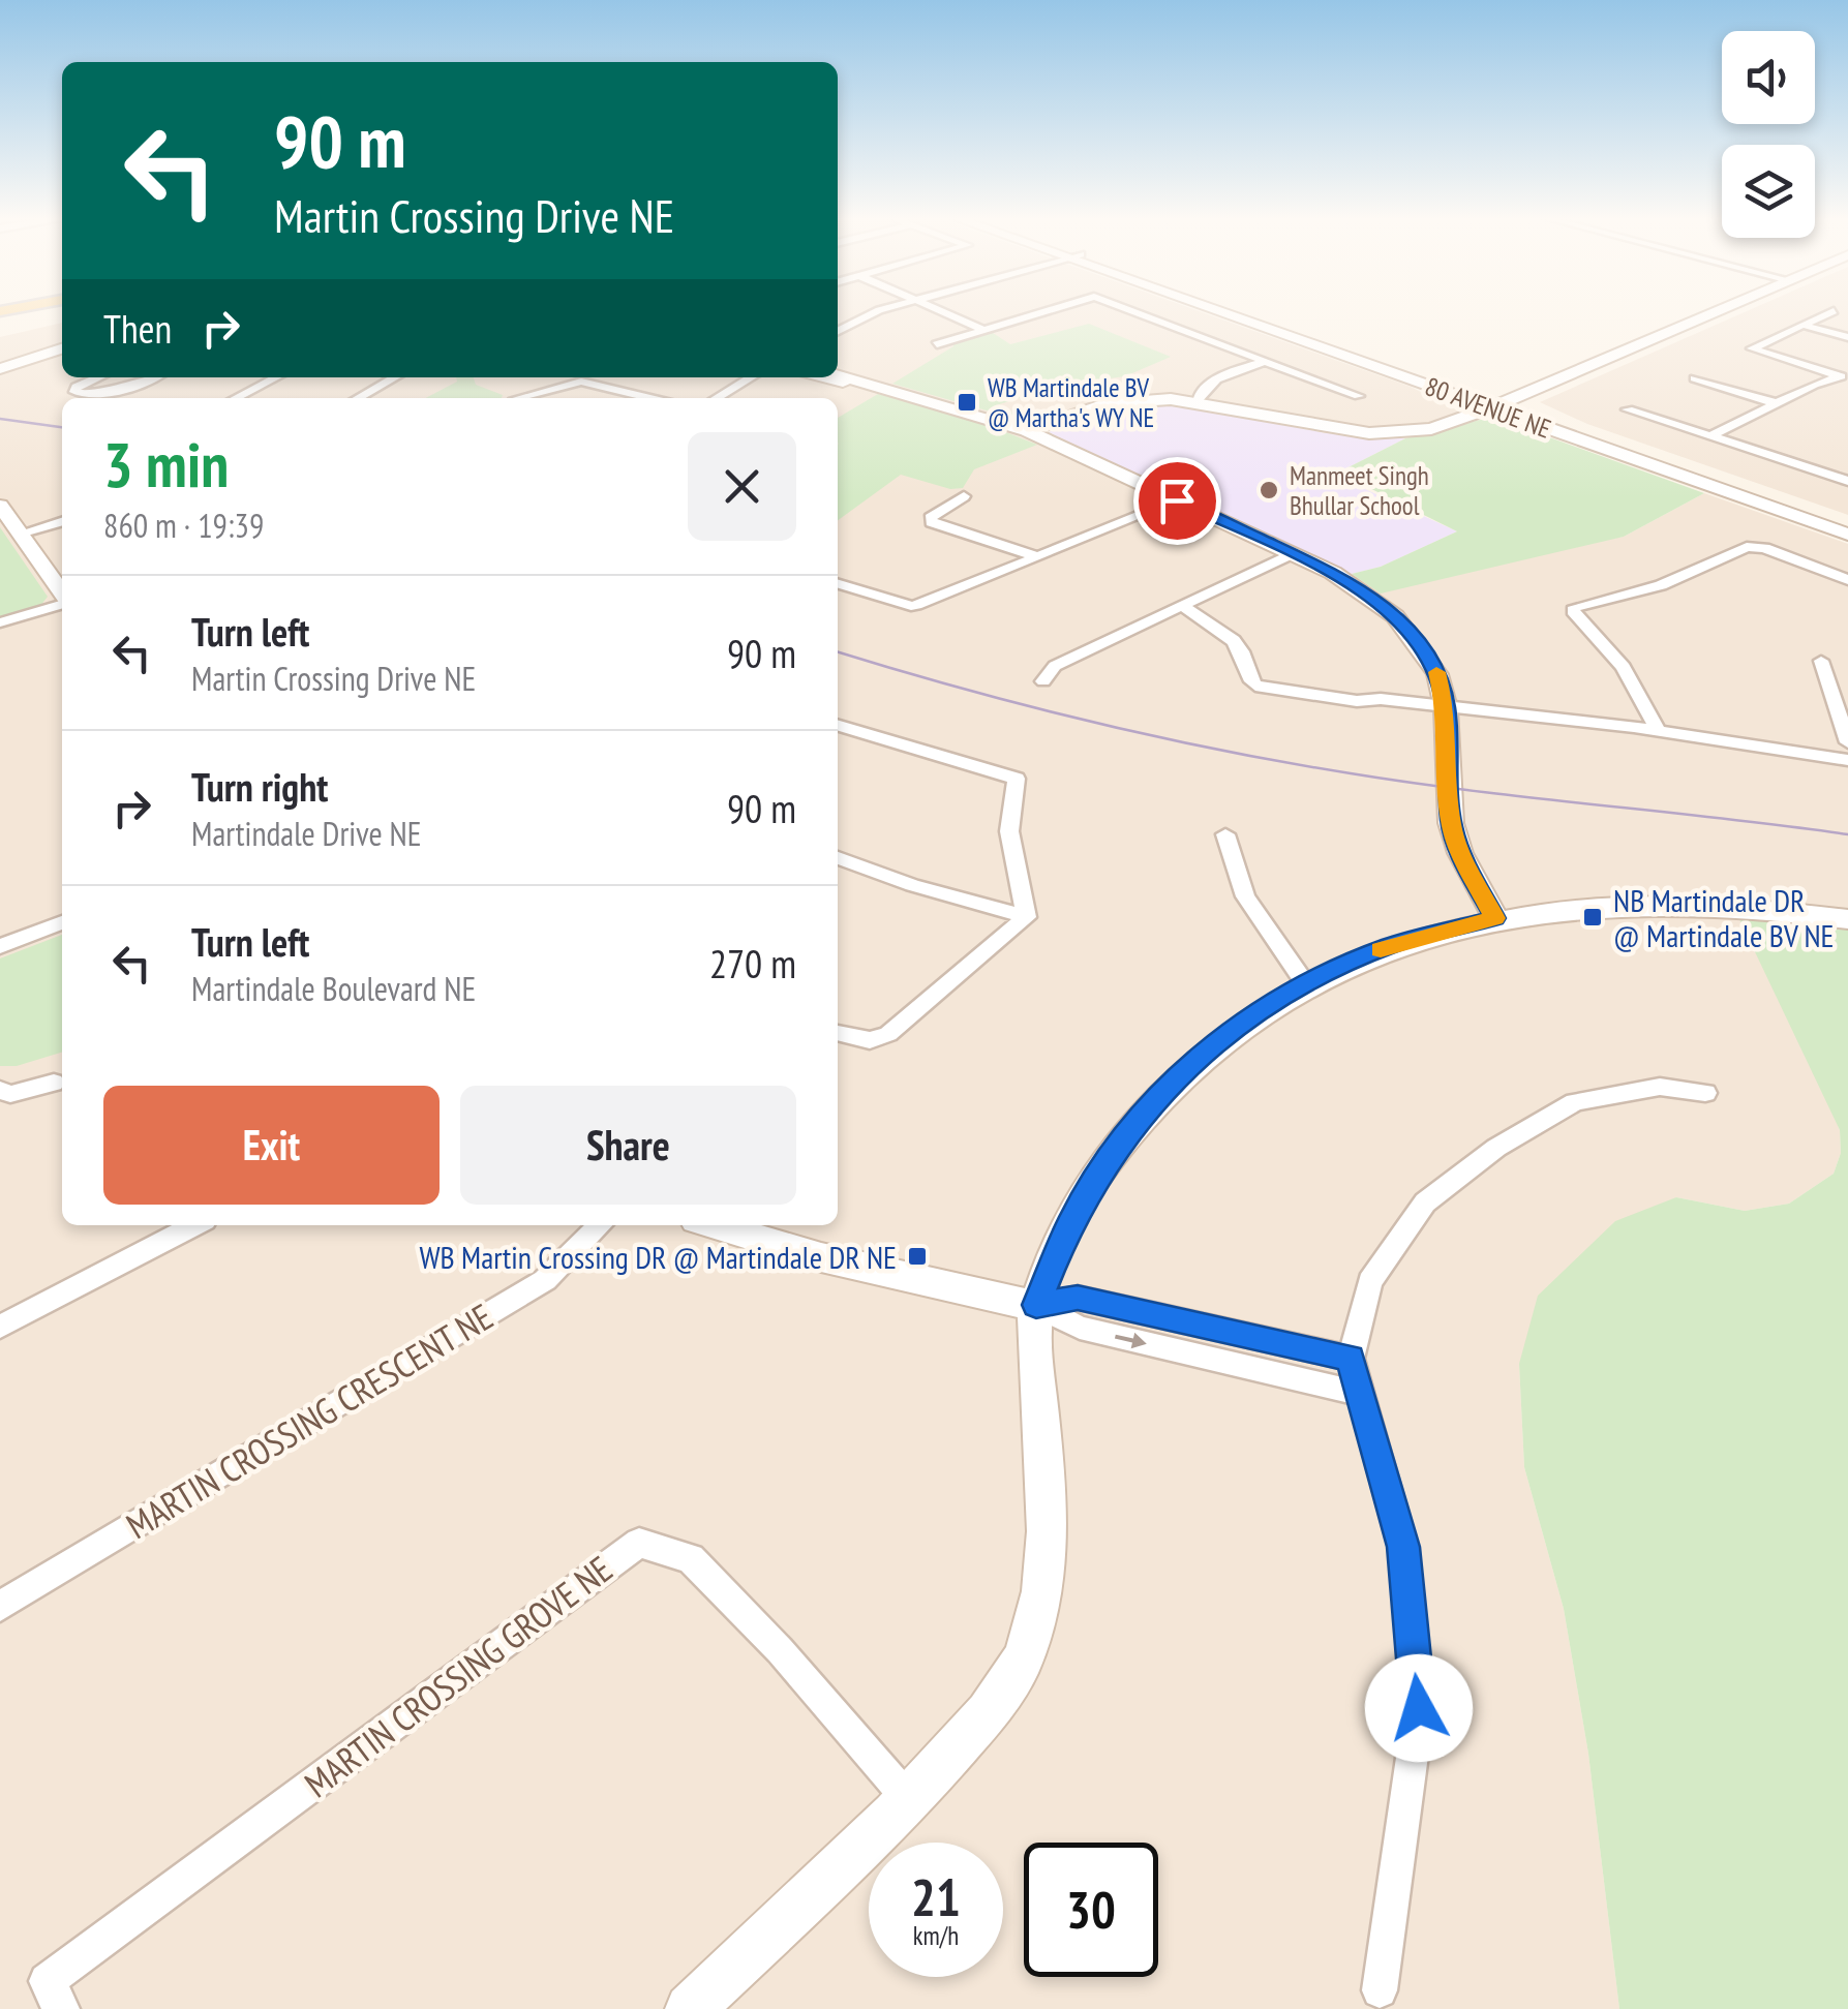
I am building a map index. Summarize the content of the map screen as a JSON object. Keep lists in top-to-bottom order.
{
  "streets": {
    "street": ["80 AVENUE NE", "MARTIN CROSSING CRESCENT NE", "MARTIN CROSSING GROVE NE"]
  },
  "places": {
    "transit": ["WB Martindale BV @ Martha's WY NE", "NB Martindale DR @ Martindale BV NE", "WB Martin Crossing DR @ Martindale DR NE"],
    "other": ["Manmeet Singh Bhullar School"]
  },
  "page": {
    "turn": ["90 m", "Martin Crossing Drive NE"],
    "then": "Then",
    "heading": ["3 min", "860 m · 19:39"],
    "list": [
      {
        "name": "Turn left",
        "note": "Martin Crossing Drive NE",
        "value": "90 m"
      },
      {
        "name": "Turn right",
        "note": "Martindale Drive NE",
        "value": "90 m"
      },
      {
        "name": "Turn left",
        "note": "Martindale Boulevard NE",
        "value": "270 m"
      }
    ],
    "buttons": ["Exit", "Share"],
    "speed": "21 km/h",
    "limit": "30"
  }
}
